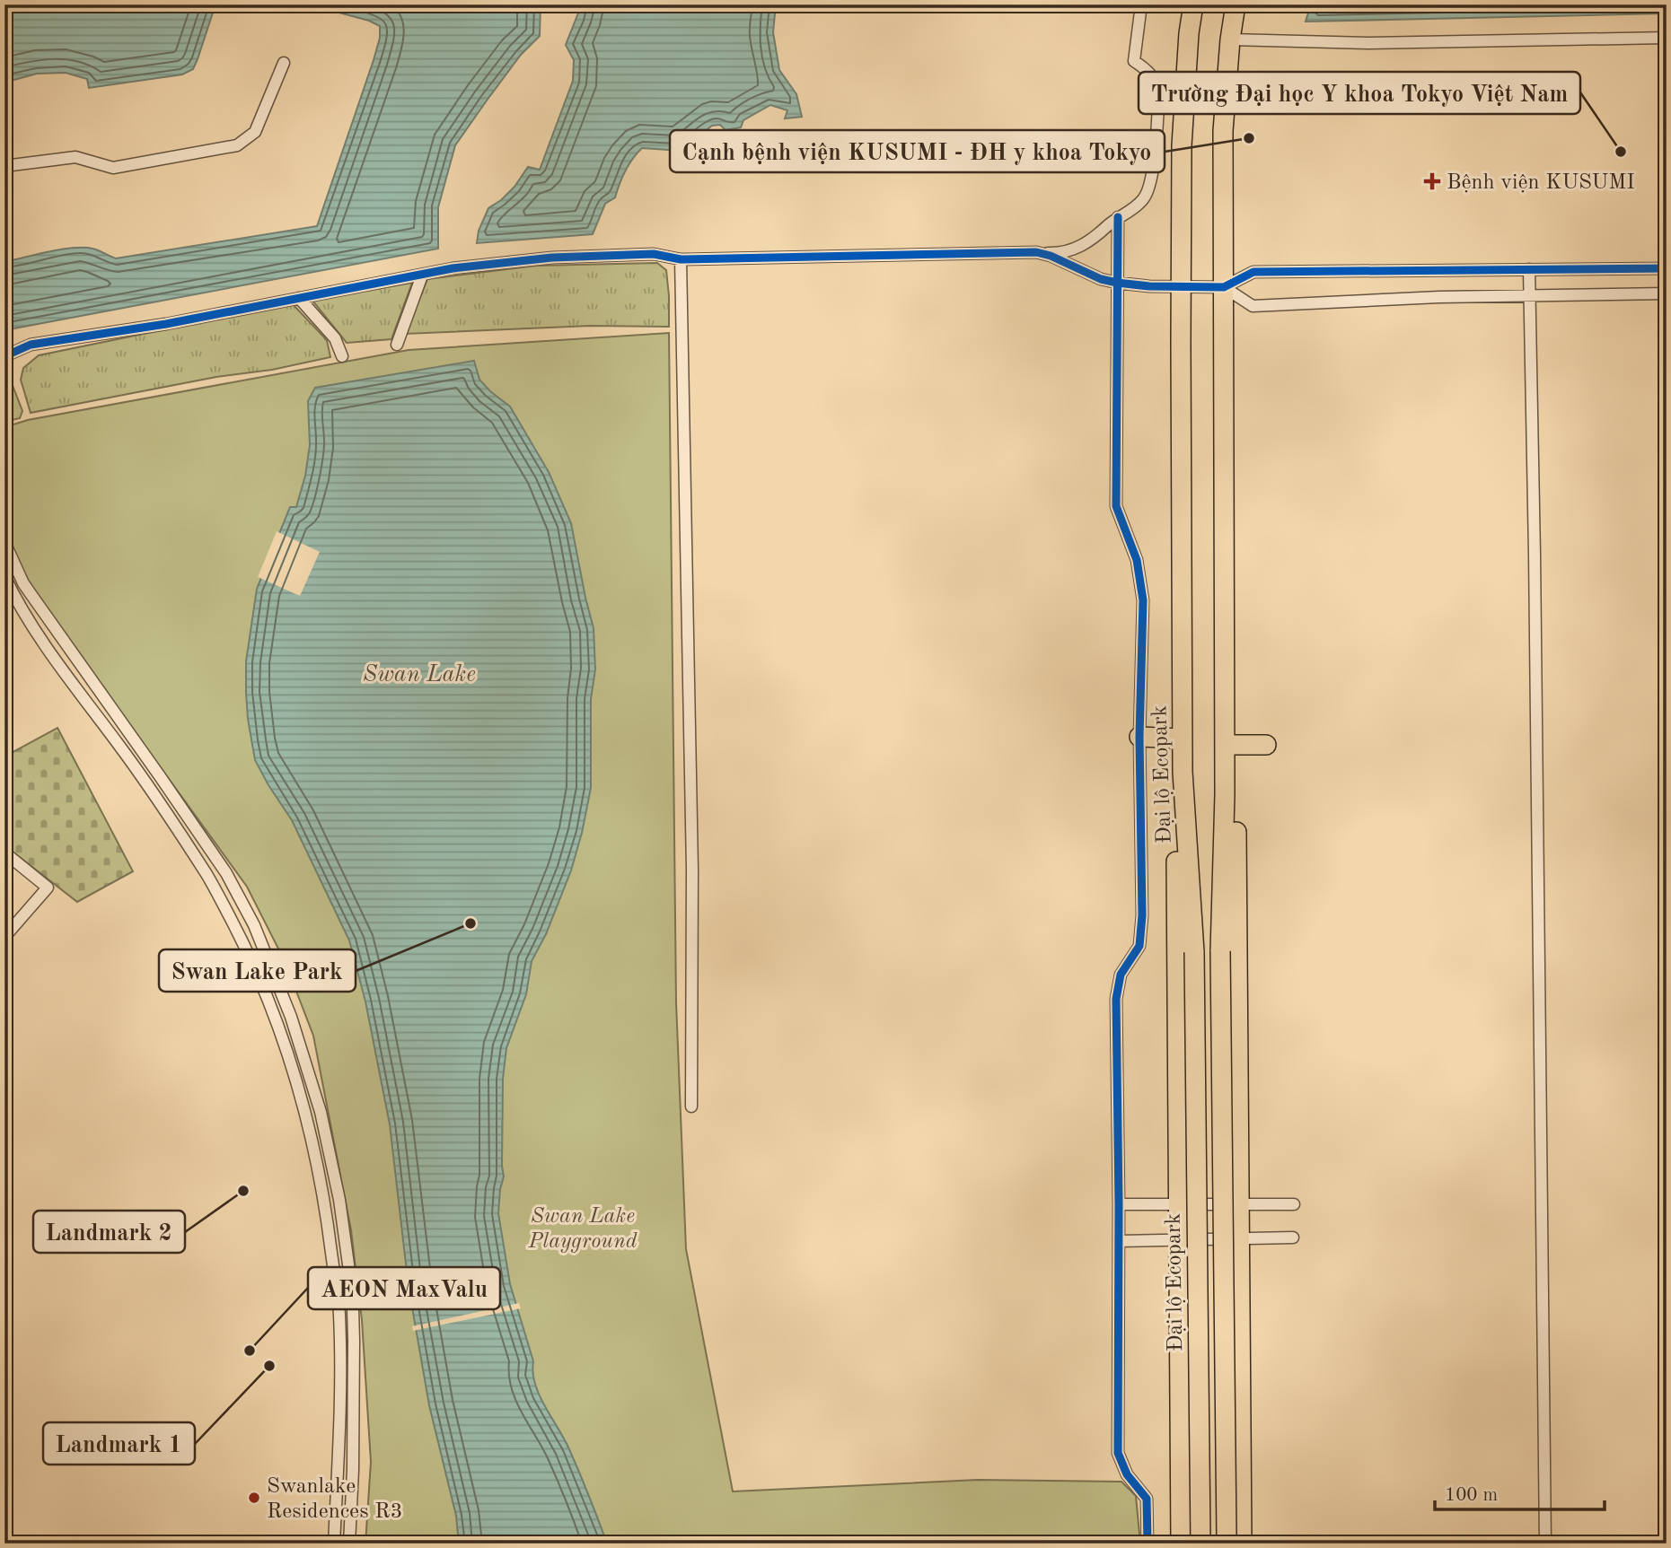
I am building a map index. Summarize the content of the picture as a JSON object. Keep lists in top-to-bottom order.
{
  "streets": {
    "highway": ["Đại lộ Ecopark"]
  },
  "water": ["Swan Lake"],
  "parks": ["Swan Lake Playground"],
  "places": {
    "other": [
      "Cạnh bệnh viện KUSUMI - ĐH y khoa Tokyo",
      "Trường Đại học Y khoa Tokyo Việt Nam",
      "Swan Lake Park",
      "Landmark 2",
      "AEON MaxValu",
      "Landmark 1",
      "Swanlake Residences R3"
    ],
    "health": ["Bệnh viện KUSUMI"]
  },
  "scale_bar": "100 m"
}
